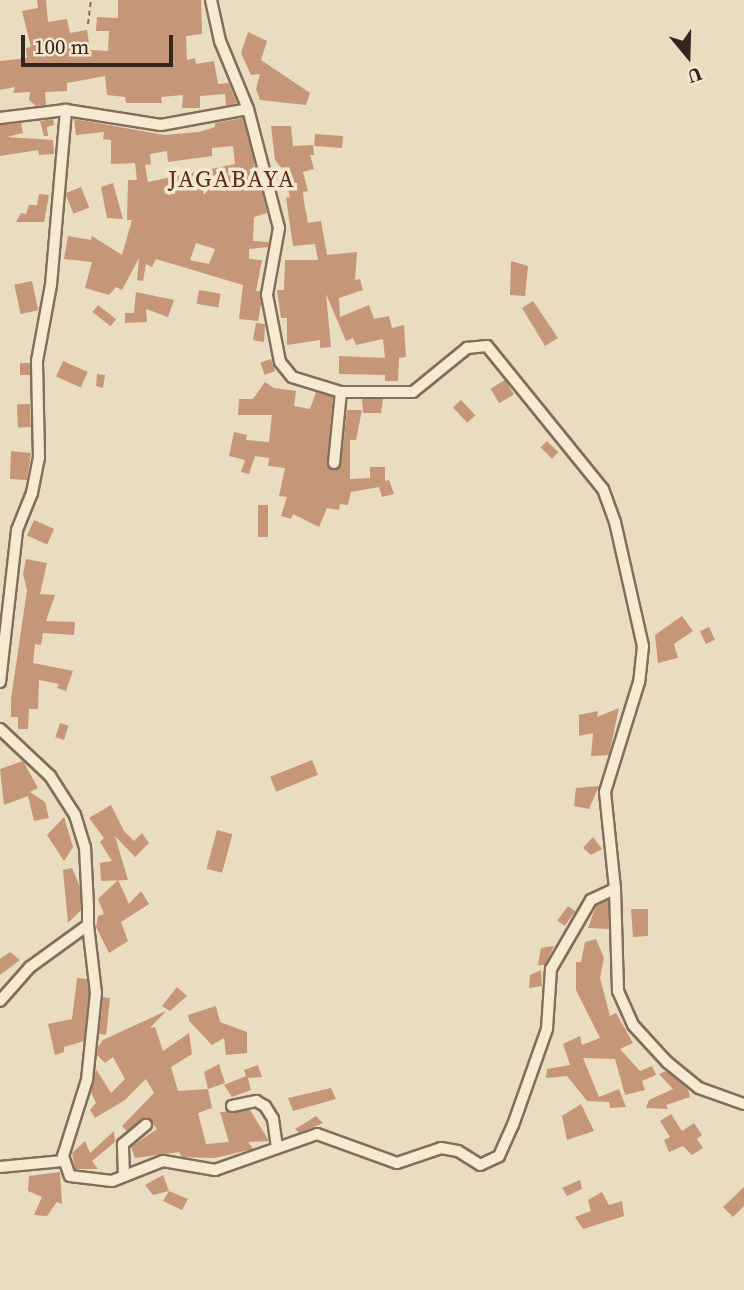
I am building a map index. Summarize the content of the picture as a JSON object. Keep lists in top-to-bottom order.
{
  "districts": ["JAGABAYA"],
  "scale_bar": "100 m",
  "north": "bottom"
}
